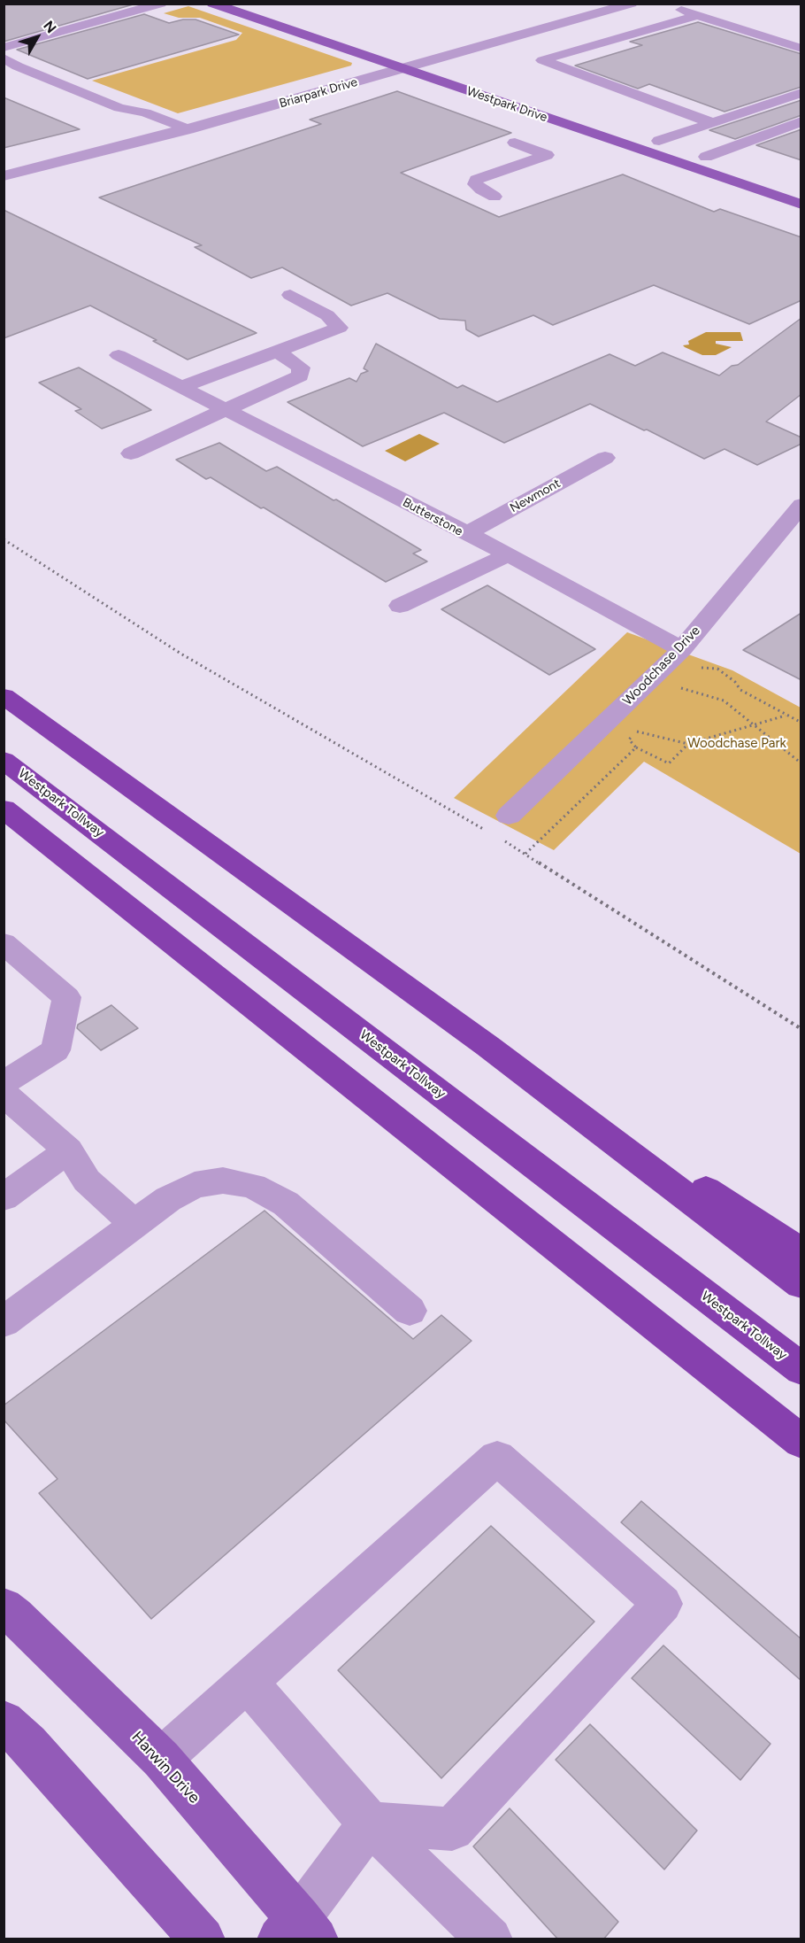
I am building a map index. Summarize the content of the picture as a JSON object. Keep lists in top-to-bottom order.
{
  "streets": {
    "highway": ["Westpark Tollway"],
    "main road": ["Westpark Drive", "Harwin Drive"],
    "street": [
      "Briarpark Drive",
      "Newmont",
      "Butterstone",
      "Woodchase Drive"
    ]
  },
  "crossings": [
    ["Briarpark Drive", "Westpark Drive"],
    ["Newmont", "Butterstone"],
    ["Butterstone", "Woodchase Drive"]
  ],
  "parks": ["Woodchase Park"],
  "north": "top right"
}
